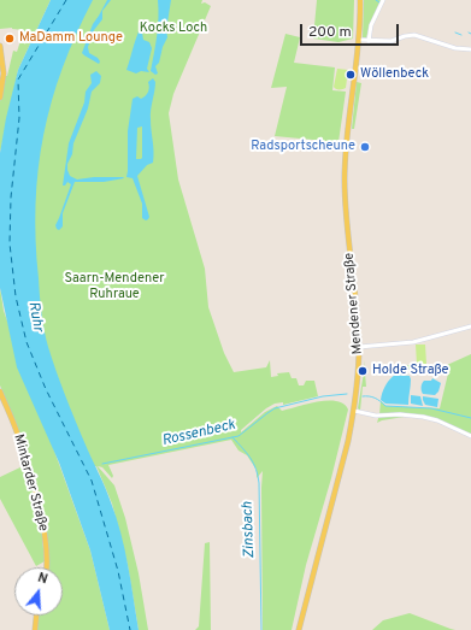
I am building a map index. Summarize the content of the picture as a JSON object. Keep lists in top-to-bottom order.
{
  "streets": {
    "main road": ["Mendener Straße", "Mintarder Straße"]
  },
  "water": ["Ruhr", "Rossenbeck", "Zinsbach"],
  "parks": ["Kocks Loch", "Saarn-Mendener Ruhraue"],
  "places": [
    "MaDamm Lounge",
    "Wöllenbeck",
    "Radsportscheune",
    "Holde Straße"
  ],
  "scale_bar": "200 m",
  "north": "top"
}
